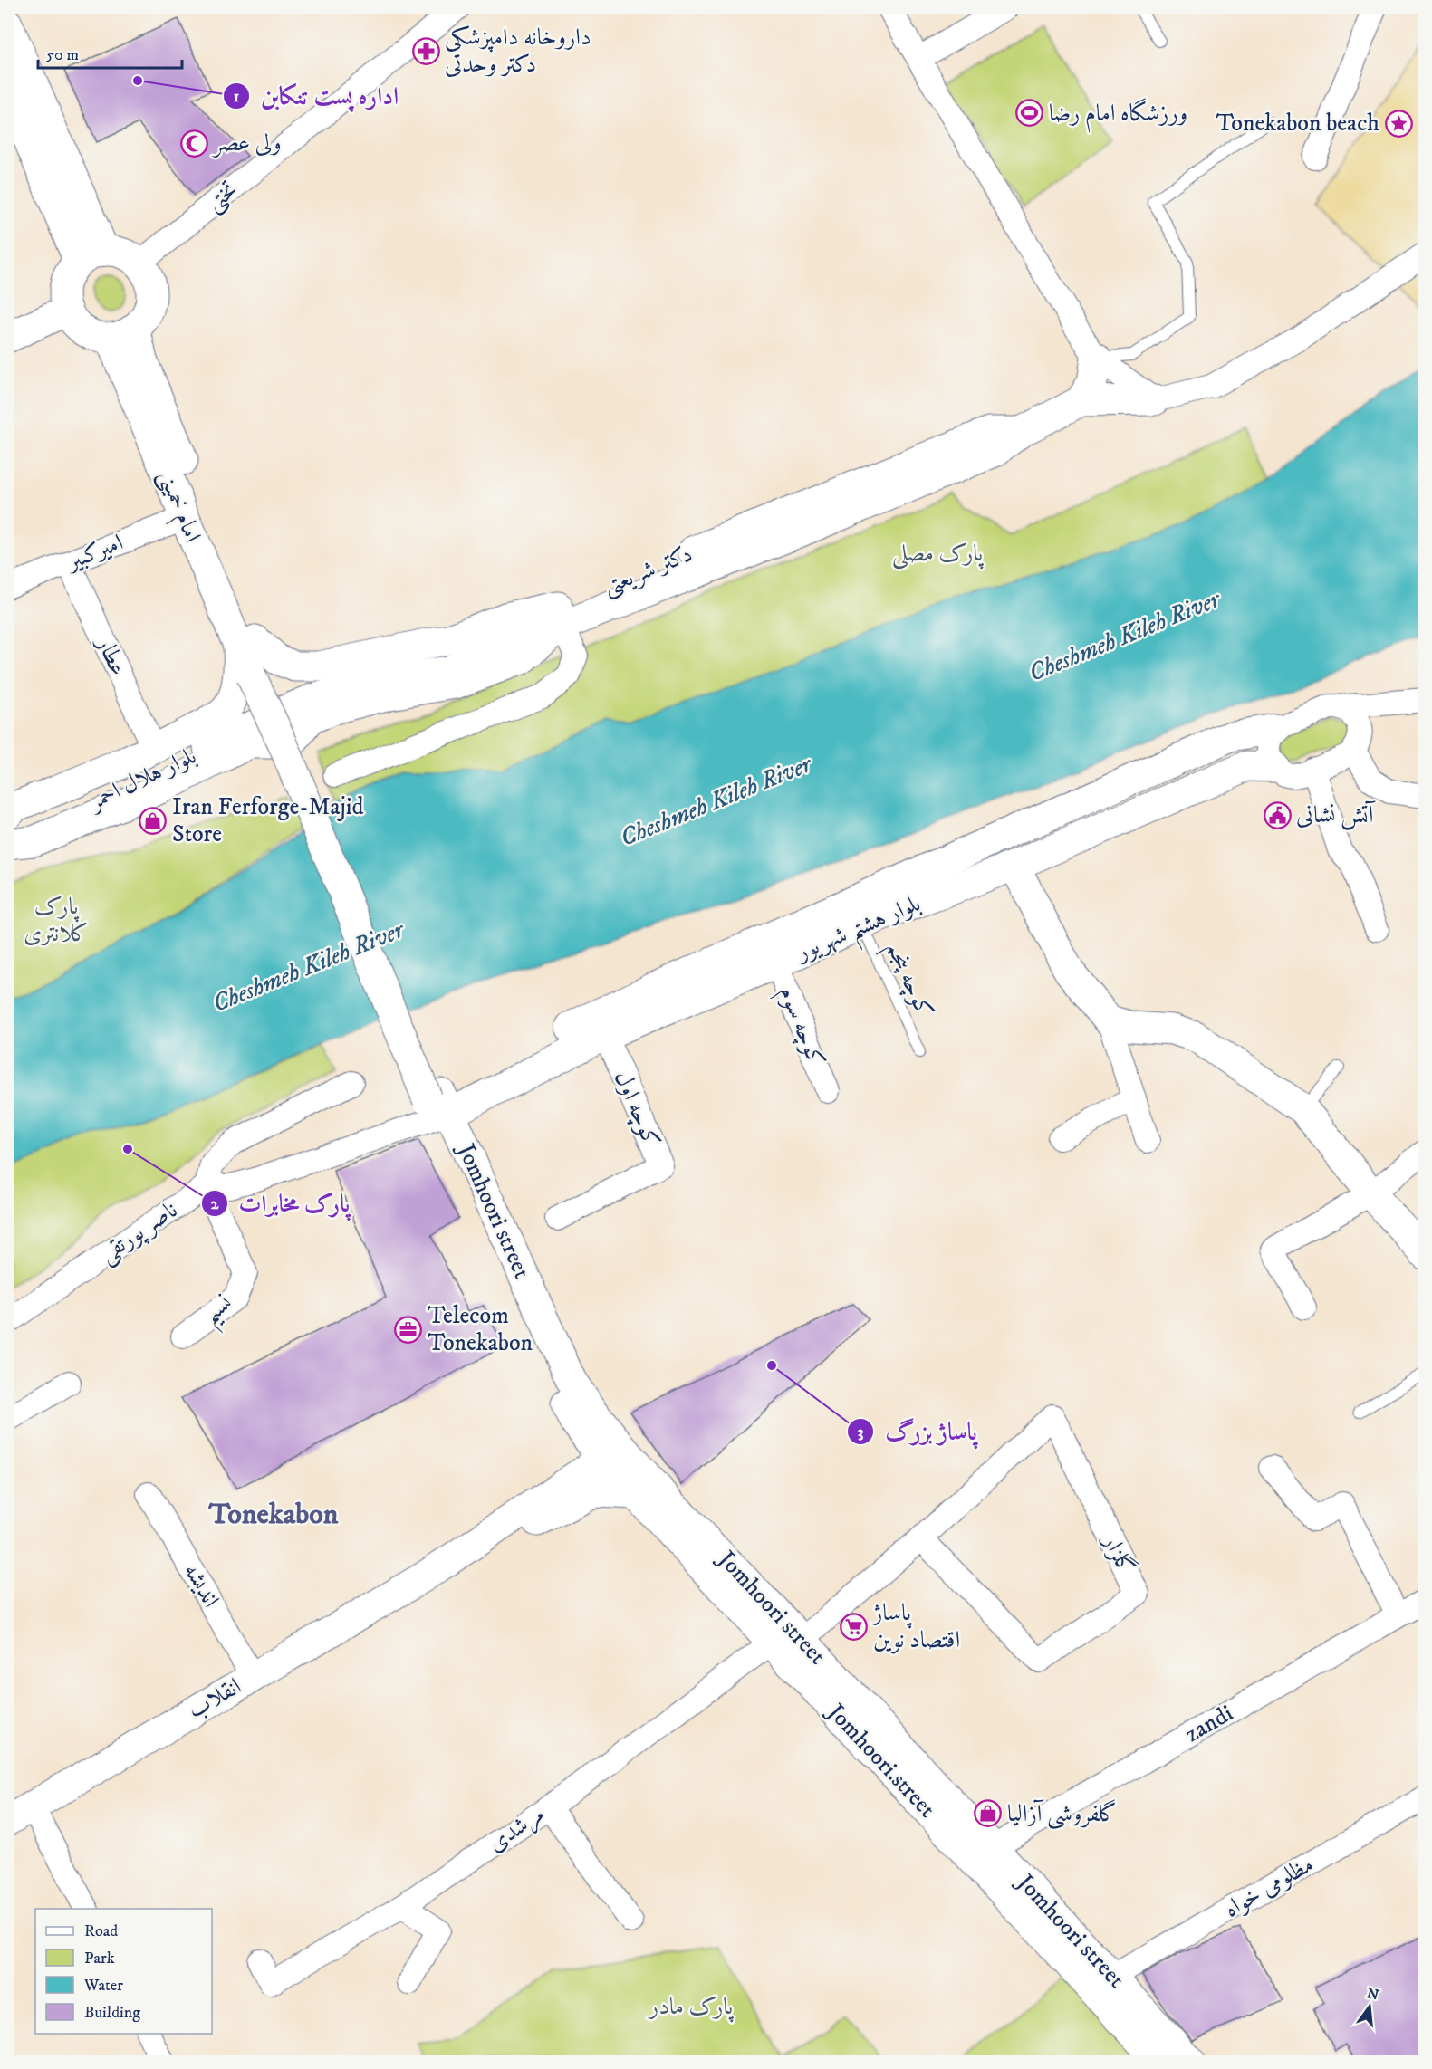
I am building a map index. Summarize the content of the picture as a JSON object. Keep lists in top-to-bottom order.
{
  "streets": {
    "main road": [
      "امام خمینی",
      "دکتر شریعتی",
      "بلوار هلال احمر",
      "بلوار هشتم شهریور",
      "Jomhoori street",
      "انقلاب",
      "Jomhoori.street"
    ],
    "street": [
      "تختی",
      "امیرکبیر",
      "عطار",
      "کوچه سوم",
      "کوچه اول",
      "ناصر پورتقی",
      "نسیم",
      "گلزار",
      "اندیشه",
      "zandi",
      "مرشدی",
      "مظلومی خواه"
    ],
    "lane": ["کوچه پنجم"]
  },
  "crossings": [
    ["تختی", "امام خمینی"],
    ["امام خمینی", "امیرکبیر"],
    ["امام خمینی", "Jomhoori street"],
    ["امیرکبیر", "عطار"],
    ["دکتر شریعتی", "بلوار هلال احمر"],
    ["بلوار هشتم شهریور", "کوچه پنجم"],
    ["بلوار هشتم شهریور", "کوچه سوم"],
    ["بلوار هشتم شهریور", "کوچه اول"],
    ["بلوار هشتم شهریور", "Jomhoori street"],
    ["Jomhoori street", "گلزار"],
    ["Jomhoori street", "انقلاب"],
    ["Jomhoori street", "zandi"],
    ["Jomhoori street", "Jomhoori.street"],
    ["Jomhoori street", "مظلومی خواه"],
    ["ناصر پورتقی", "نسیم"],
    ["اندیشه", "انقلاب"],
    ["انقلاب", "Jomhoori.street"],
    ["Jomhoori.street", "مرشدی"]
  ],
  "districts": ["Tonekabon"],
  "water": ["Cheshmeh Kileh River"],
  "parks": ["پارک مصلی", "پارک کلانتری", "پارک مادر"],
  "places": {
    "pharmacy": ["داروخانه دامپزشکی دکتر وحدتی"],
    "other": ["اداره پست تنکابن", "پارک مخابرات", "پاساژ بزرگ"],
    "sports": ["ورزشگاه امام رضا"],
    "place": ["Tonekabon beach"],
    "mosque": ["ولی عصر"],
    "public building": ["آتش نشانی"],
    "shop": ["Iran Ferforge-Majid Store", "گلفروشی آزالیا"],
    "office": ["Telecom Tonekabon"],
    "supermarket": ["پاساژ اقتصاد نوین"]
  },
  "legend": [
    "Road",
    "Park",
    "Water",
    "Building"
  ],
  "scale_bar": "50 m",
  "north": "top"
}
